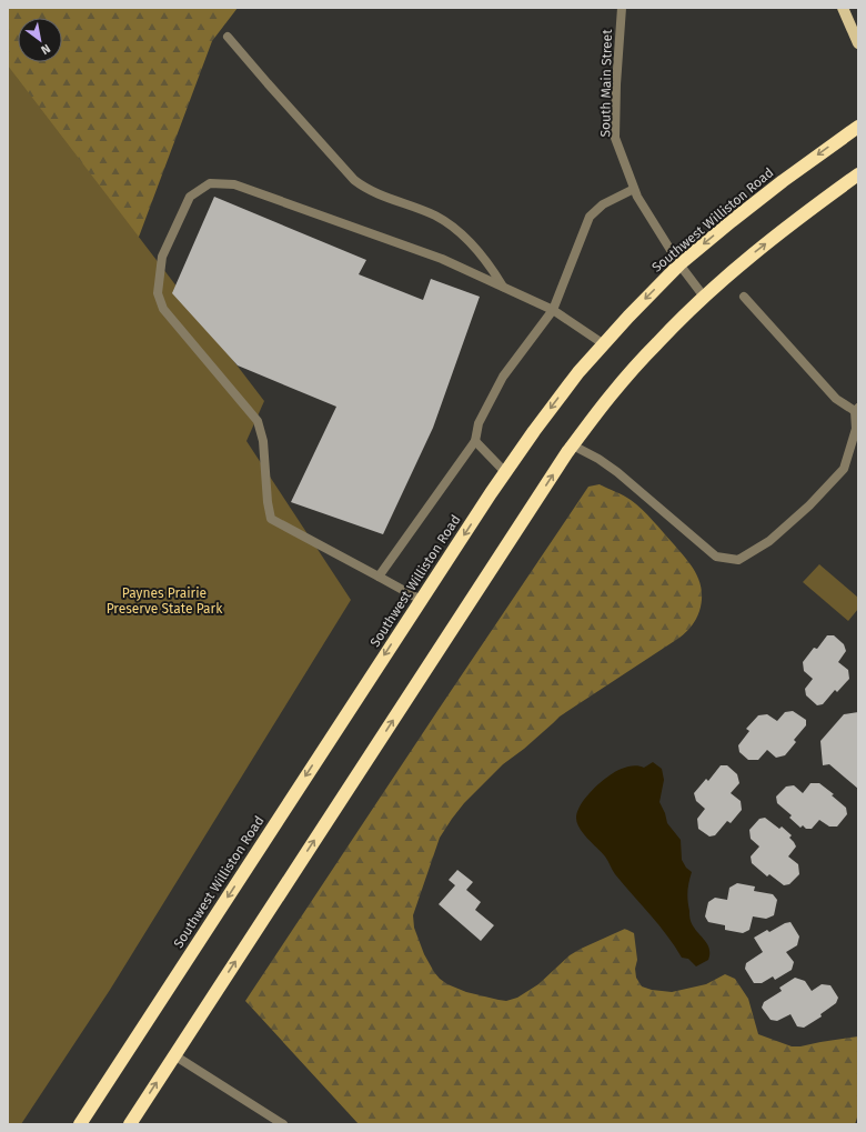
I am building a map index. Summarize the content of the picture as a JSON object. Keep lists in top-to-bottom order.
{
  "streets": {
    "highway": ["Southwest Williston Road"],
    "street": ["South Main Street"]
  },
  "crossings": [
    ["South Main Street", "Southwest Williston Road"]
  ],
  "parks": ["Paynes Prairie Preserve State Park"],
  "north": "bottom right"
}
